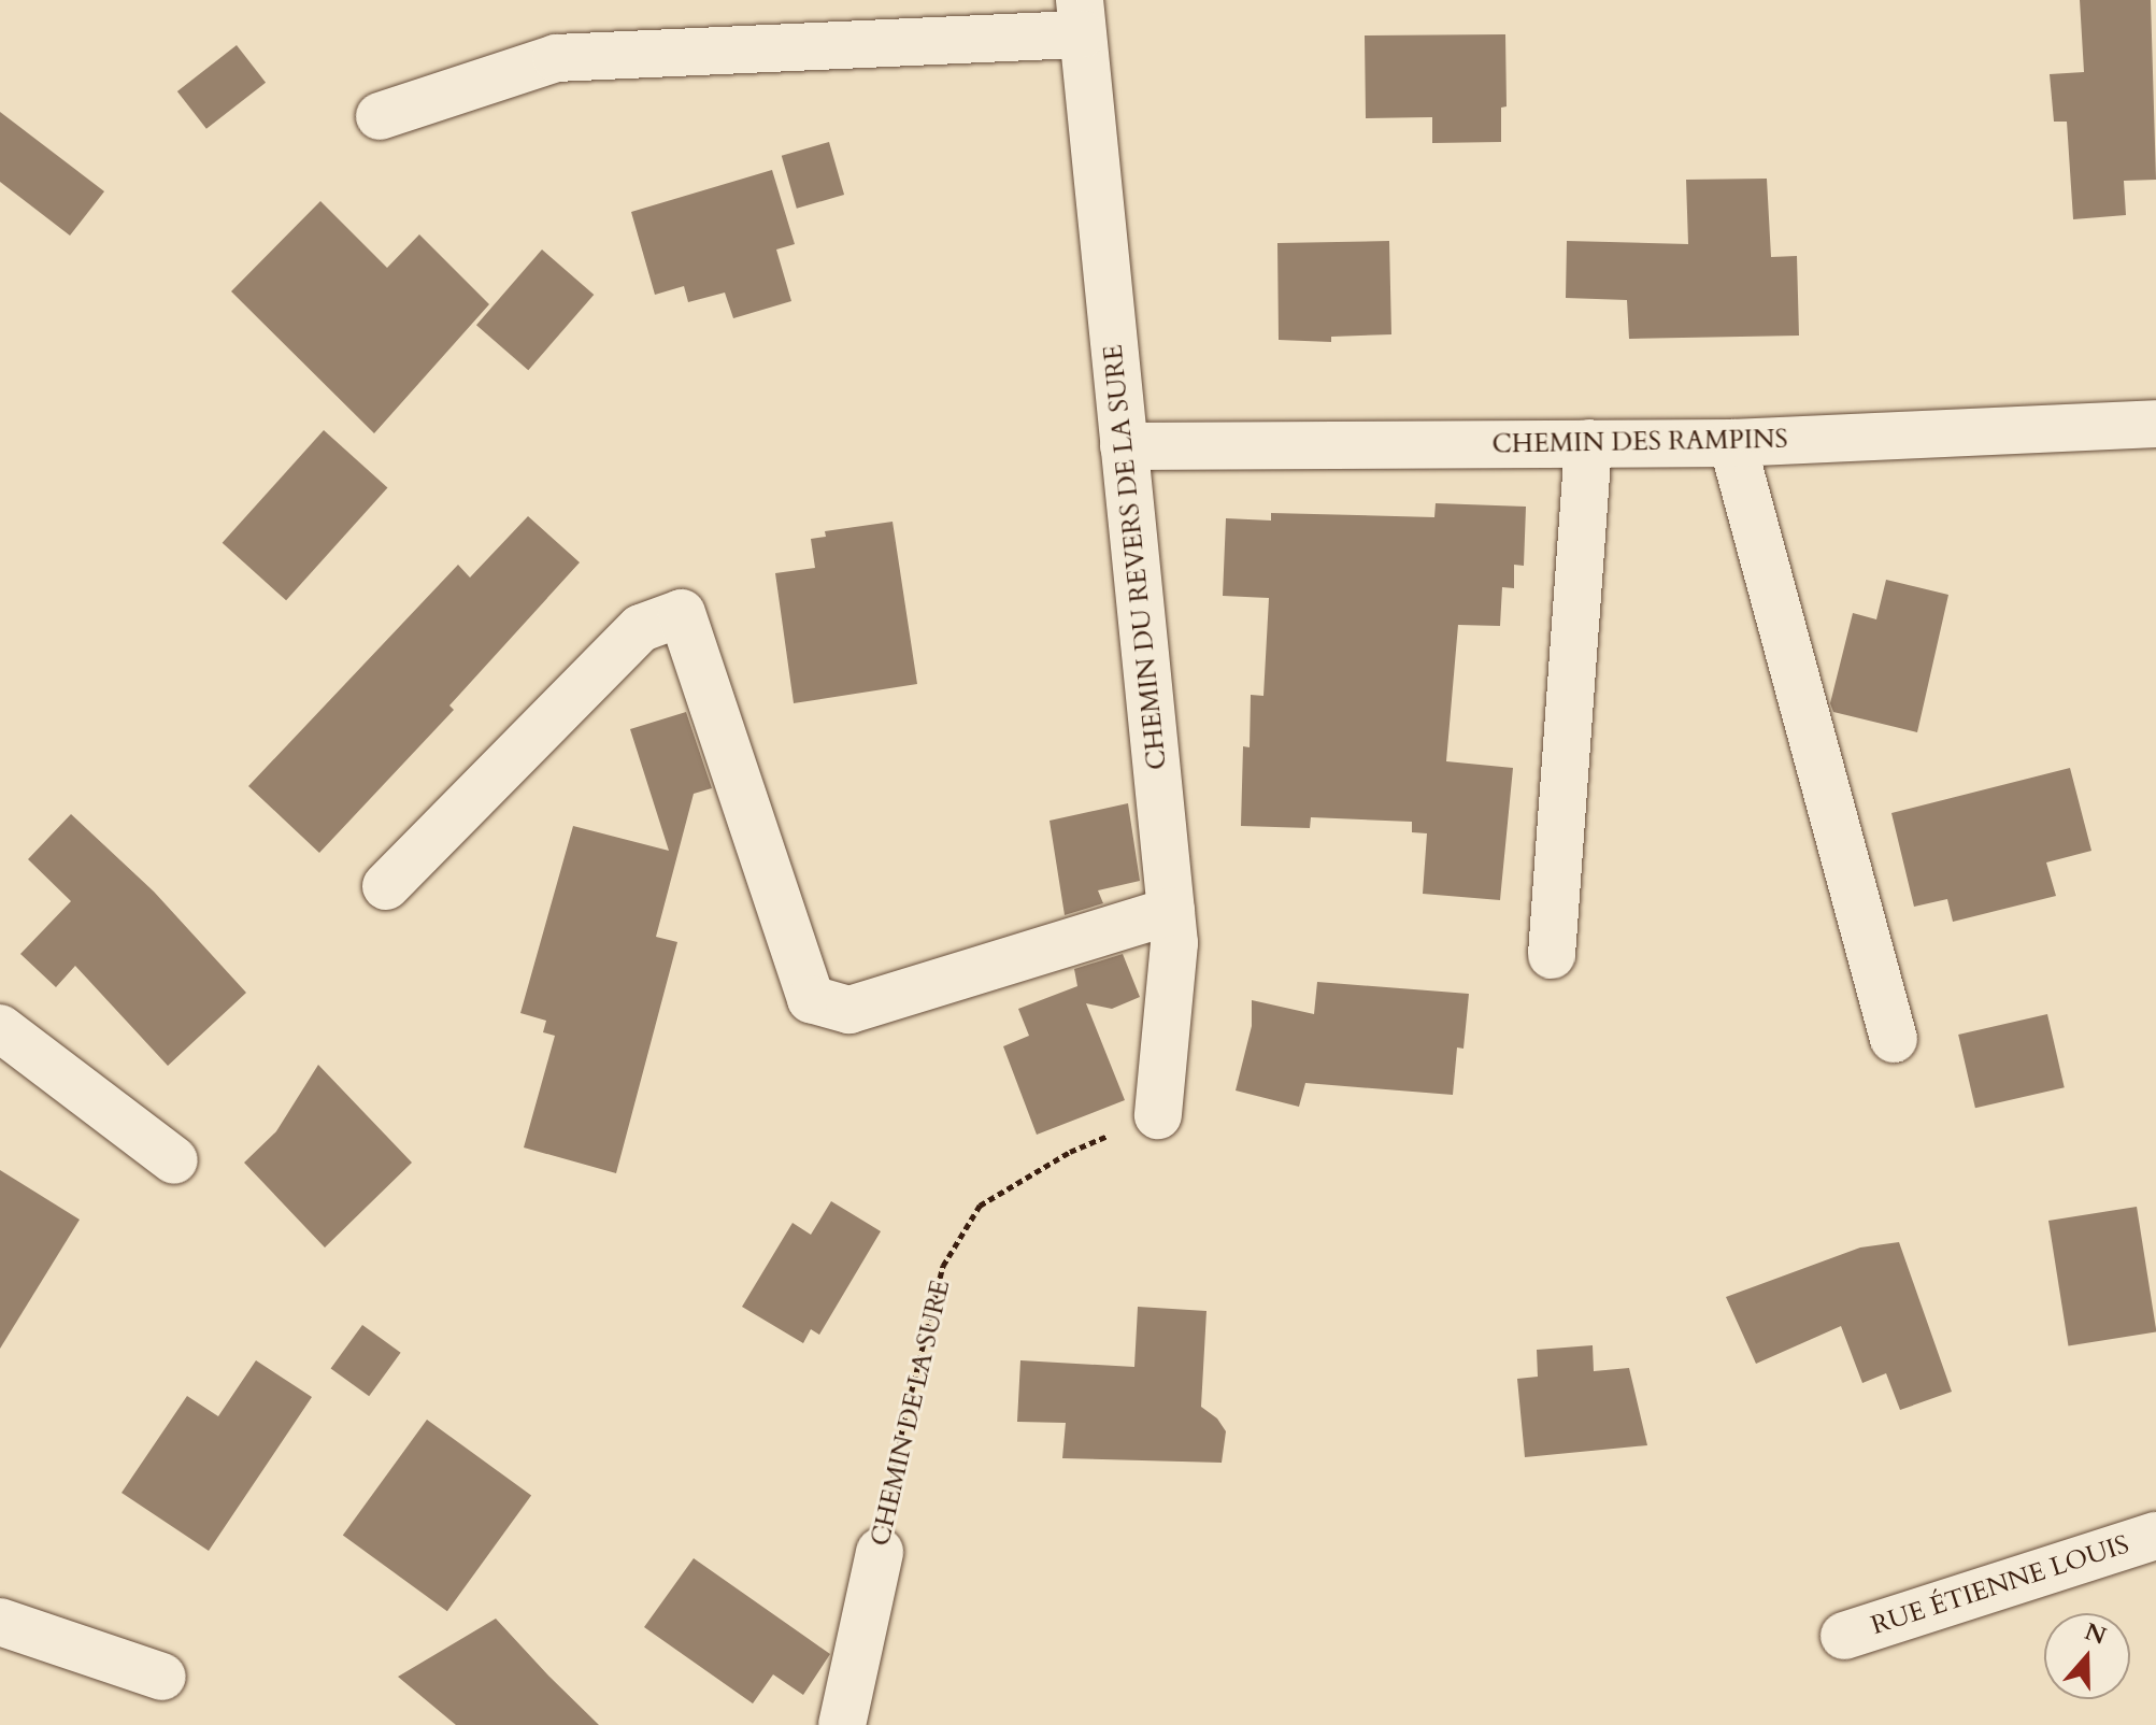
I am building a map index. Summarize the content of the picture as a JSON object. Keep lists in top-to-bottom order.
{
  "streets": {
    "street": [
      "CHEMIN DES RAMPINS",
      "CHEMIN DU REVERS DE LA SURE",
      "CHEMIN DE LA SURE",
      "RUE ÉTIENNE LOUIS"
    ]
  },
  "crossings": [
    ["CHEMIN DES RAMPINS", "CHEMIN DU REVERS DE LA SURE"],
    ["CHEMIN DU REVERS DE LA SURE", "CHEMIN DE LA SURE"]
  ],
  "north": "top"
}
